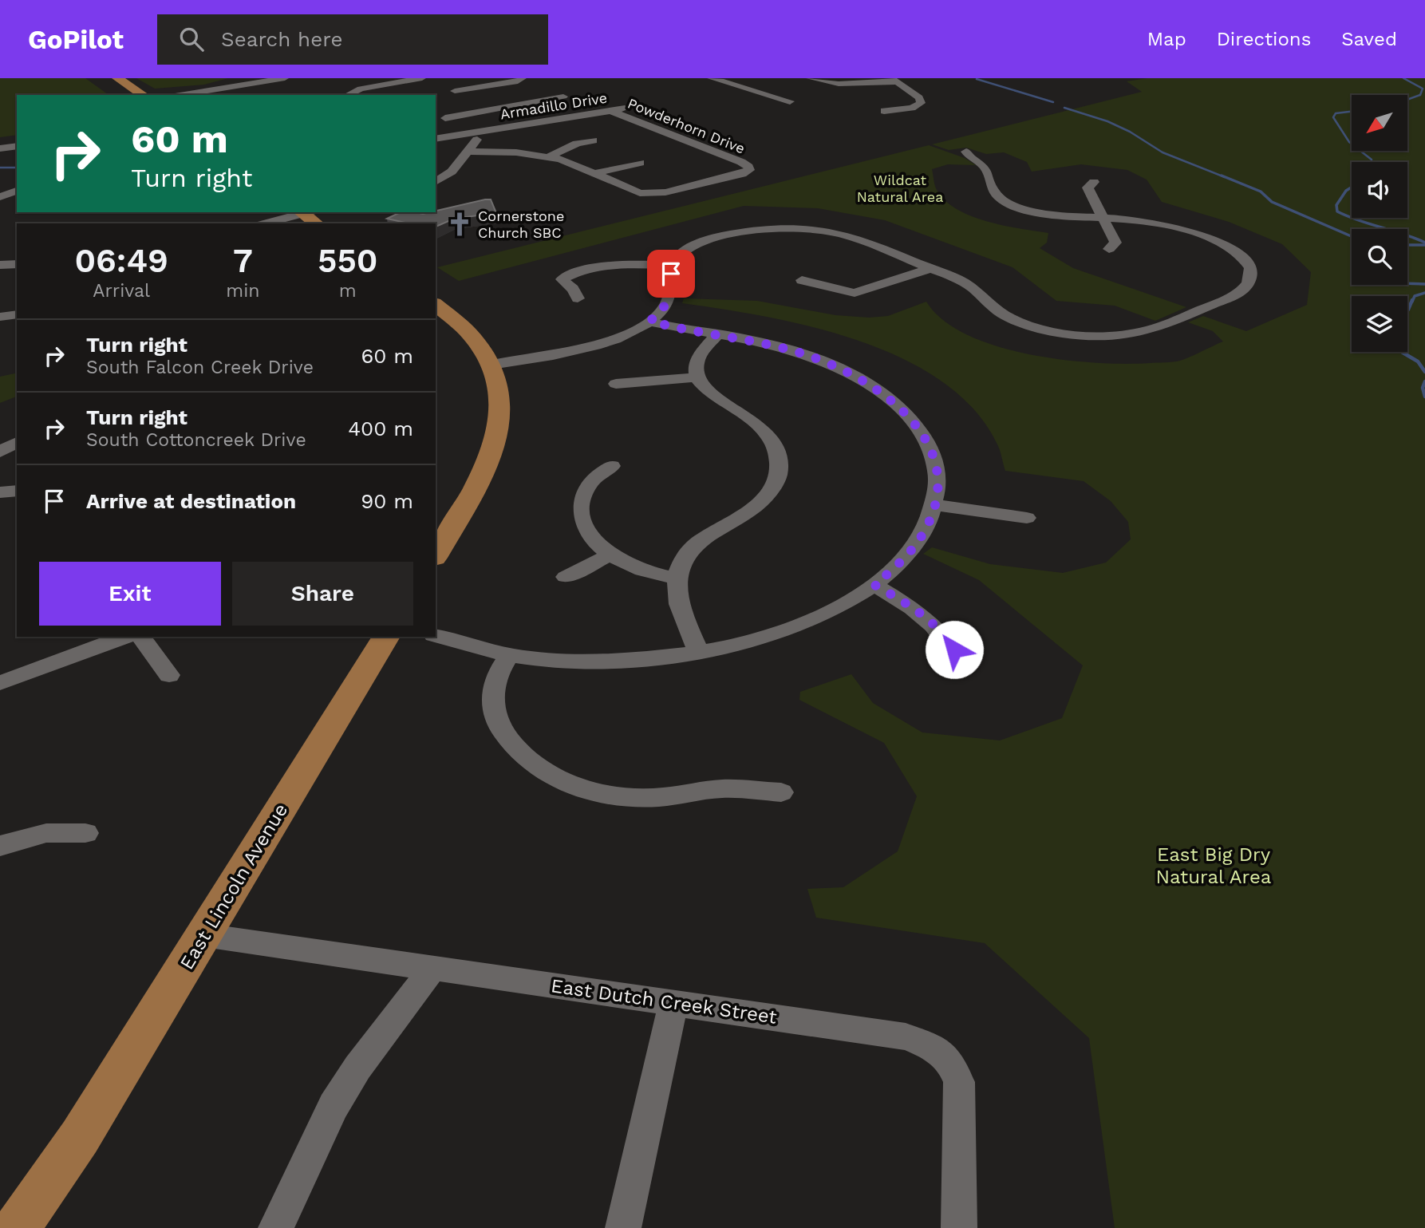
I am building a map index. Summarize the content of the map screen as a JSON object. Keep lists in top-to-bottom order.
{
  "streets": {
    "main road": ["East Lincoln Avenue"],
    "street": ["Armadillo Drive", "Powderhorn Drive", "East Dutch Creek Street"]
  },
  "crossings": [
    ["Armadillo Drive", "Powderhorn Drive"],
    ["East Lincoln Avenue", "East Dutch Creek Street"]
  ],
  "parks": ["Wildcat Natural Area", "East Big Dry Natural Area"],
  "places": {
    "church": ["Cornerstone Church SBC"]
  },
  "north": "bottom left",
  "page": {
    "header": "GoPilot",
    "search": "Search here",
    "nav": ["Map", "Directions", "Saved"],
    "turn": ["60 m", "Turn right"],
    "eta": [
      "06:49",
      "Arrival",
      "7",
      "min",
      "550",
      "m"
    ],
    "list": [
      {
        "name": "Turn right",
        "note": "South Falcon Creek Drive",
        "value": "60 m"
      },
      {
        "name": "Turn right",
        "note": "South Cottoncreek Drive",
        "value": "400 m"
      },
      {
        "name": "Arrive at destination",
        "value": "90 m"
      }
    ],
    "buttons": ["Exit", "Share"]
  }
}
